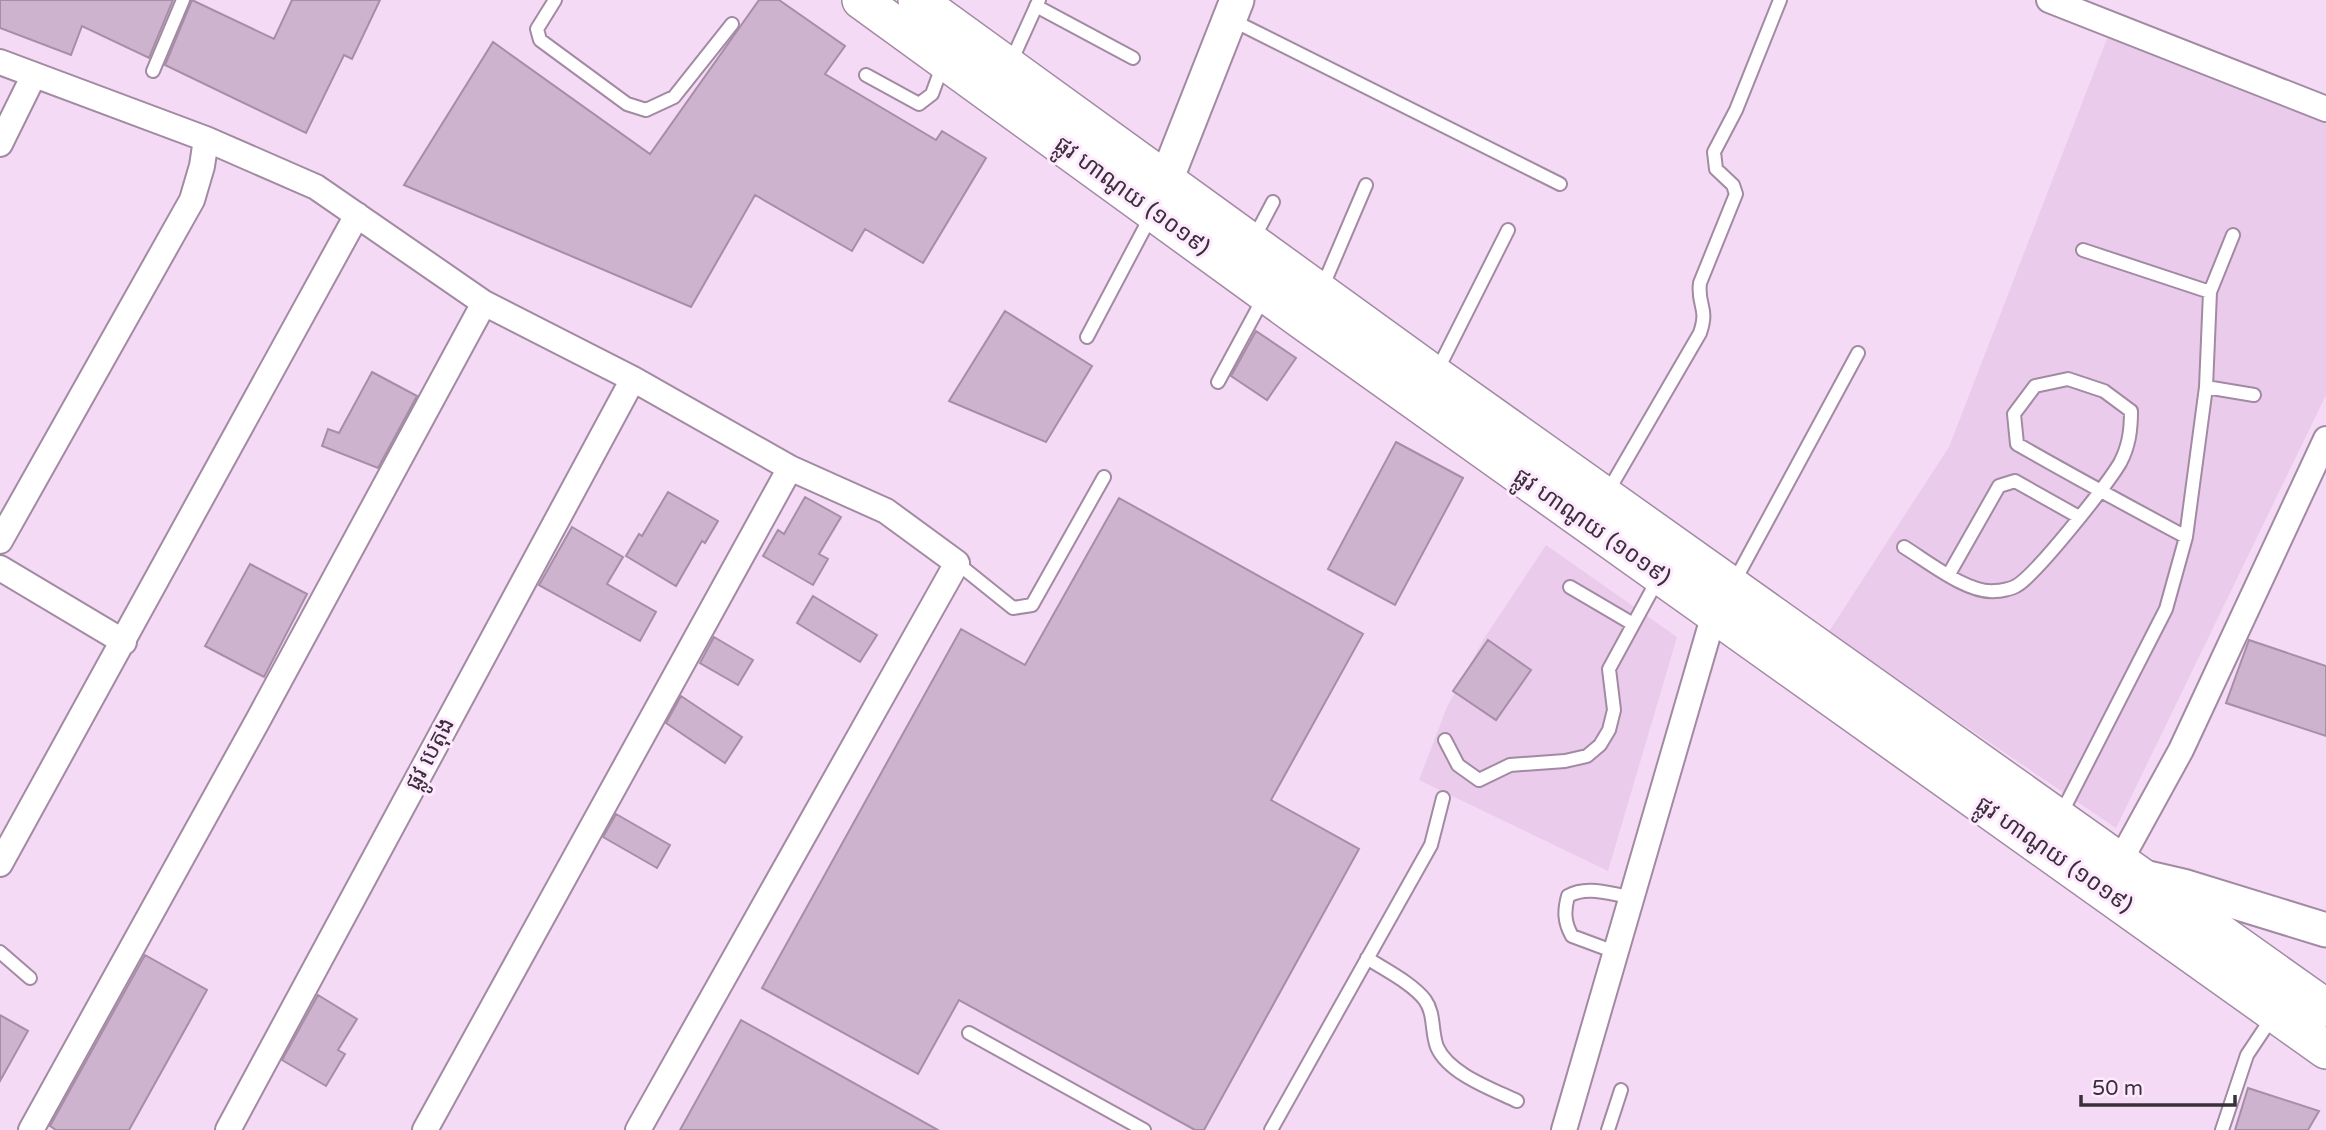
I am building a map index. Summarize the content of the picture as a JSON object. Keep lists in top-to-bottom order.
{
  "streets": {
    "main road": ["ផ្លូវ ហាណូយ (១០១៩)"],
    "street": ["ផ្លូវ បេតុង"]
  },
  "scale_bar": "50 m"
}
